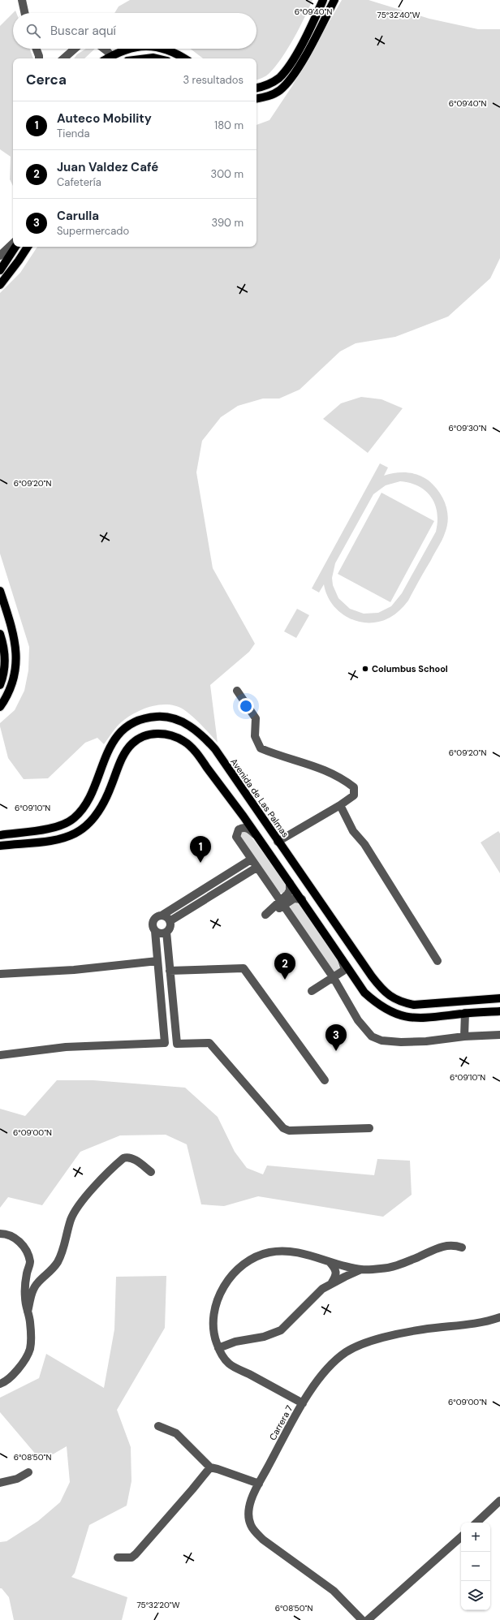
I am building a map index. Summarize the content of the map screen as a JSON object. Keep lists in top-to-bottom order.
{
  "streets": {
    "main road": ["Avenida de Las Palmas"],
    "street": ["Carrera 7"]
  },
  "places": ["Columbus School"],
  "page": {
    "search": "Buscar aquí",
    "heading": ["Cerca", "3 resultados"],
    "list": [
      {
        "mark": "1",
        "name": "Auteco Mobility",
        "note": "Tienda",
        "value": "180 m"
      },
      {
        "mark": "2",
        "name": "Juan Valdez Café",
        "note": "Cafetería",
        "value": "300 m"
      },
      {
        "mark": "3",
        "name": "Carulla",
        "note": "Supermercado",
        "value": "390 m"
      }
    ],
    "pins": ["1", "2", "3"],
    "map_buttons": ["+", "−"]
  },
  "coordinates": [
    "6°09'40\"N",
    "75°32'40\"W",
    "6°09'30\"N",
    "6°09'20\"N",
    "6°09'10\"N",
    "6°09'00\"N",
    "6°08'50\"N",
    "75°32'20\"W"
  ]
}
